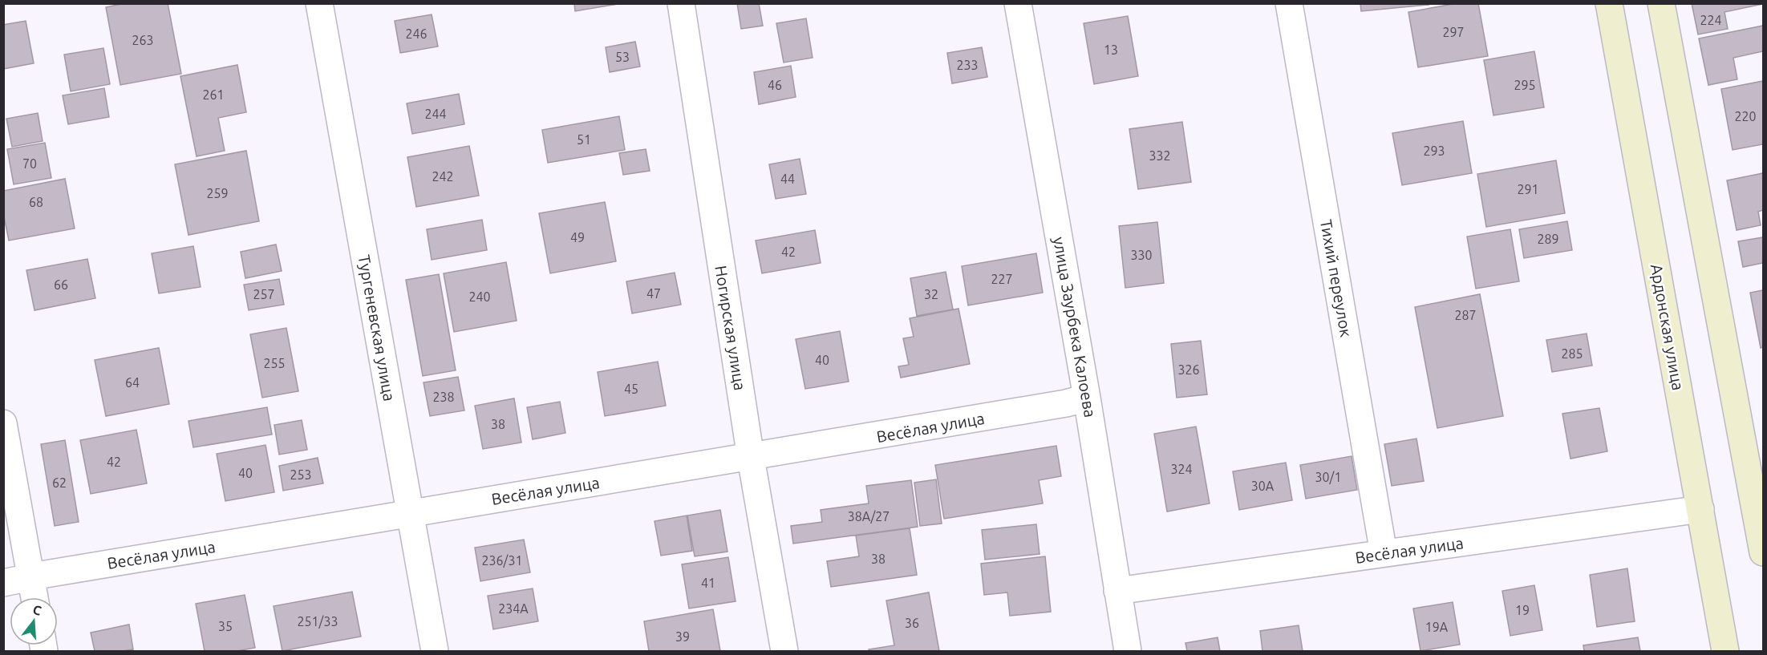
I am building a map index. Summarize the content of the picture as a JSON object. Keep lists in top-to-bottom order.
{
  "streets": {
    "main road": ["Ардонская улица"],
    "street": [
      "Тихий переулок",
      "улица Заурбека Калоева",
      "Тургеневская улица",
      "Ногирская улица",
      "Весёлая улица"
    ]
  },
  "crossings": [
    ["Тихий переулок", "Весёлая улица"],
    ["улица Заурбека Калоева", "Весёлая улица"],
    ["Ардонская улица", "Весёлая улица"],
    ["Тургеневская улица", "Весёлая улица"],
    ["Ногирская улица", "Весёлая улица"]
  ],
  "house_numbers": [
    "224",
    "297",
    "246",
    "263",
    "13",
    "53",
    "233",
    "46",
    "295",
    "261",
    "244",
    "220",
    "51",
    "293",
    "332",
    "70",
    "242",
    "44",
    "291",
    "259",
    "68",
    "49",
    "289",
    "42",
    "330",
    "227",
    "66",
    "47",
    "257",
    "32",
    "240",
    "287",
    "285",
    "40",
    "255",
    "326",
    "64",
    "45",
    "238",
    "38",
    "42",
    "324",
    "40",
    "253",
    "30/1",
    "62",
    "30А",
    "38А/27",
    "38",
    "236/31",
    "41",
    "234А",
    "19",
    "251/33",
    "36",
    "35",
    "19А",
    "39"
  ],
  "north": "top"
}
